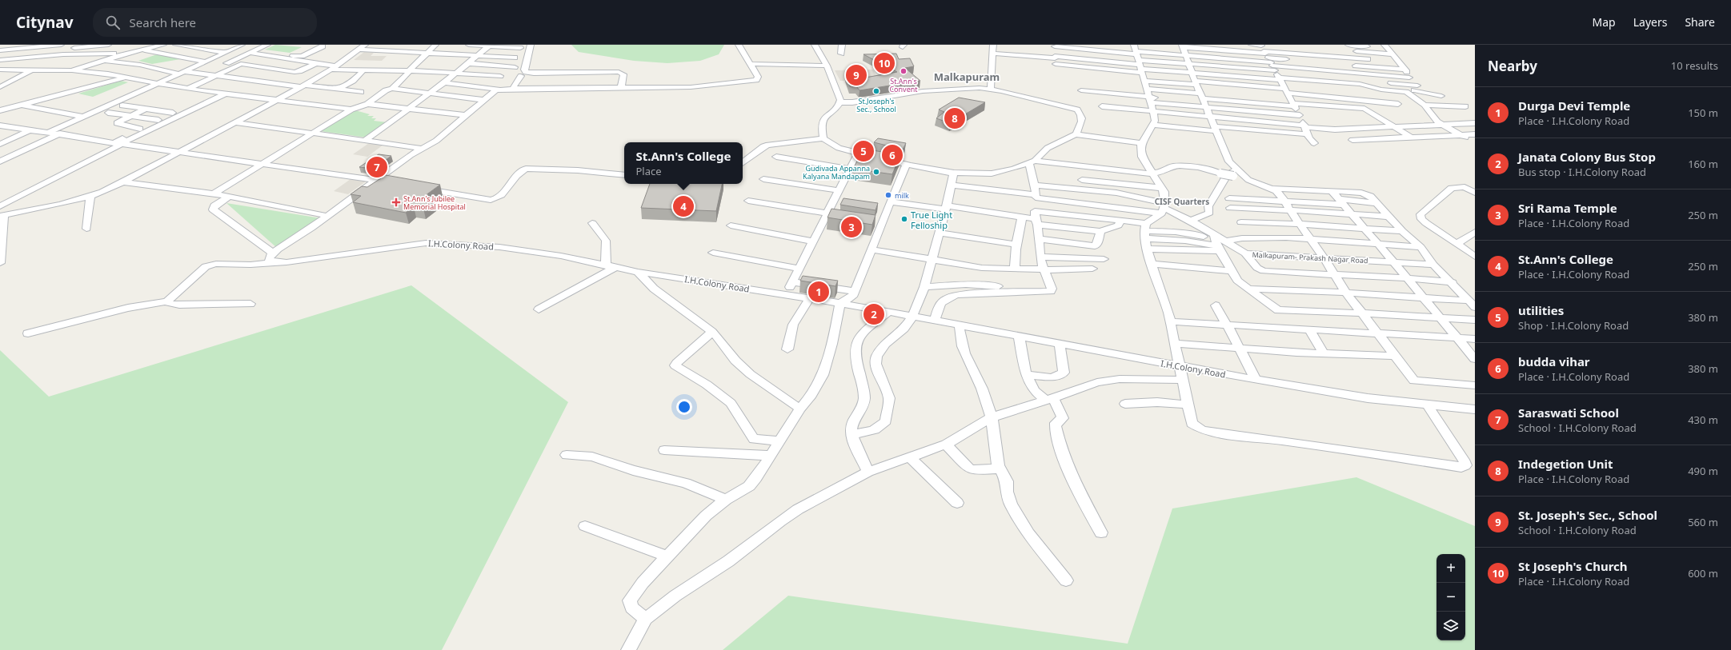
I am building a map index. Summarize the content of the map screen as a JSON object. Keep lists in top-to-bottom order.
{
  "streets": {
    "street": ["I.H.Colony Road", "Malkapuram- Prakash Nagar Road"]
  },
  "districts": ["Malkapuram", "CISF Quarters"],
  "places": {
    "other": [
      "St.Ann's Convent",
      "St.Joseph's Sec., School",
      "Gudivada Appanna Kalyana Mandapam",
      "milk",
      "True Light Felloship"
    ],
    "health": ["St.Ann's Jubilee Memorial Hospital"]
  },
  "page": {
    "header": "Citynav",
    "search": "Search here",
    "nav": ["Map", "Layers", "Share"],
    "heading": ["Nearby", "10 results"],
    "pins": [
      "10",
      "9",
      "8",
      "5",
      "6",
      "7",
      "4",
      "3",
      "1",
      "2"
    ],
    "list": [
      {
        "mark": "1",
        "name": "Durga Devi Temple",
        "note": "Place · I.H.Colony Road",
        "value": "150 m"
      },
      {
        "mark": "2",
        "name": "Janata Colony Bus Stop",
        "note": "Bus stop · I.H.Colony Road",
        "value": "160 m"
      },
      {
        "mark": "3",
        "name": "Sri Rama Temple",
        "note": "Place · I.H.Colony Road",
        "value": "250 m"
      },
      {
        "mark": "4",
        "name": "St.Ann's College",
        "note": "Place · I.H.Colony Road",
        "value": "250 m"
      },
      {
        "mark": "5",
        "name": "utilities",
        "note": "Shop · I.H.Colony Road",
        "value": "380 m"
      },
      {
        "mark": "6",
        "name": "budda vihar",
        "note": "Place · I.H.Colony Road",
        "value": "380 m"
      },
      {
        "mark": "7",
        "name": "Saraswati School",
        "note": "School · I.H.Colony Road",
        "value": "430 m"
      },
      {
        "mark": "8",
        "name": "Indegetion Unit",
        "note": "Place · I.H.Colony Road",
        "value": "490 m"
      },
      {
        "mark": "9",
        "name": "St. Joseph's Sec., School",
        "note": "School · I.H.Colony Road",
        "value": "560 m"
      },
      {
        "mark": "10",
        "name": "St Joseph's Church",
        "note": "Place · I.H.Colony Road",
        "value": "600 m"
      }
    ],
    "popup": ["St.Ann's College", "Place"],
    "map_buttons": ["+", "−"]
  }
}
